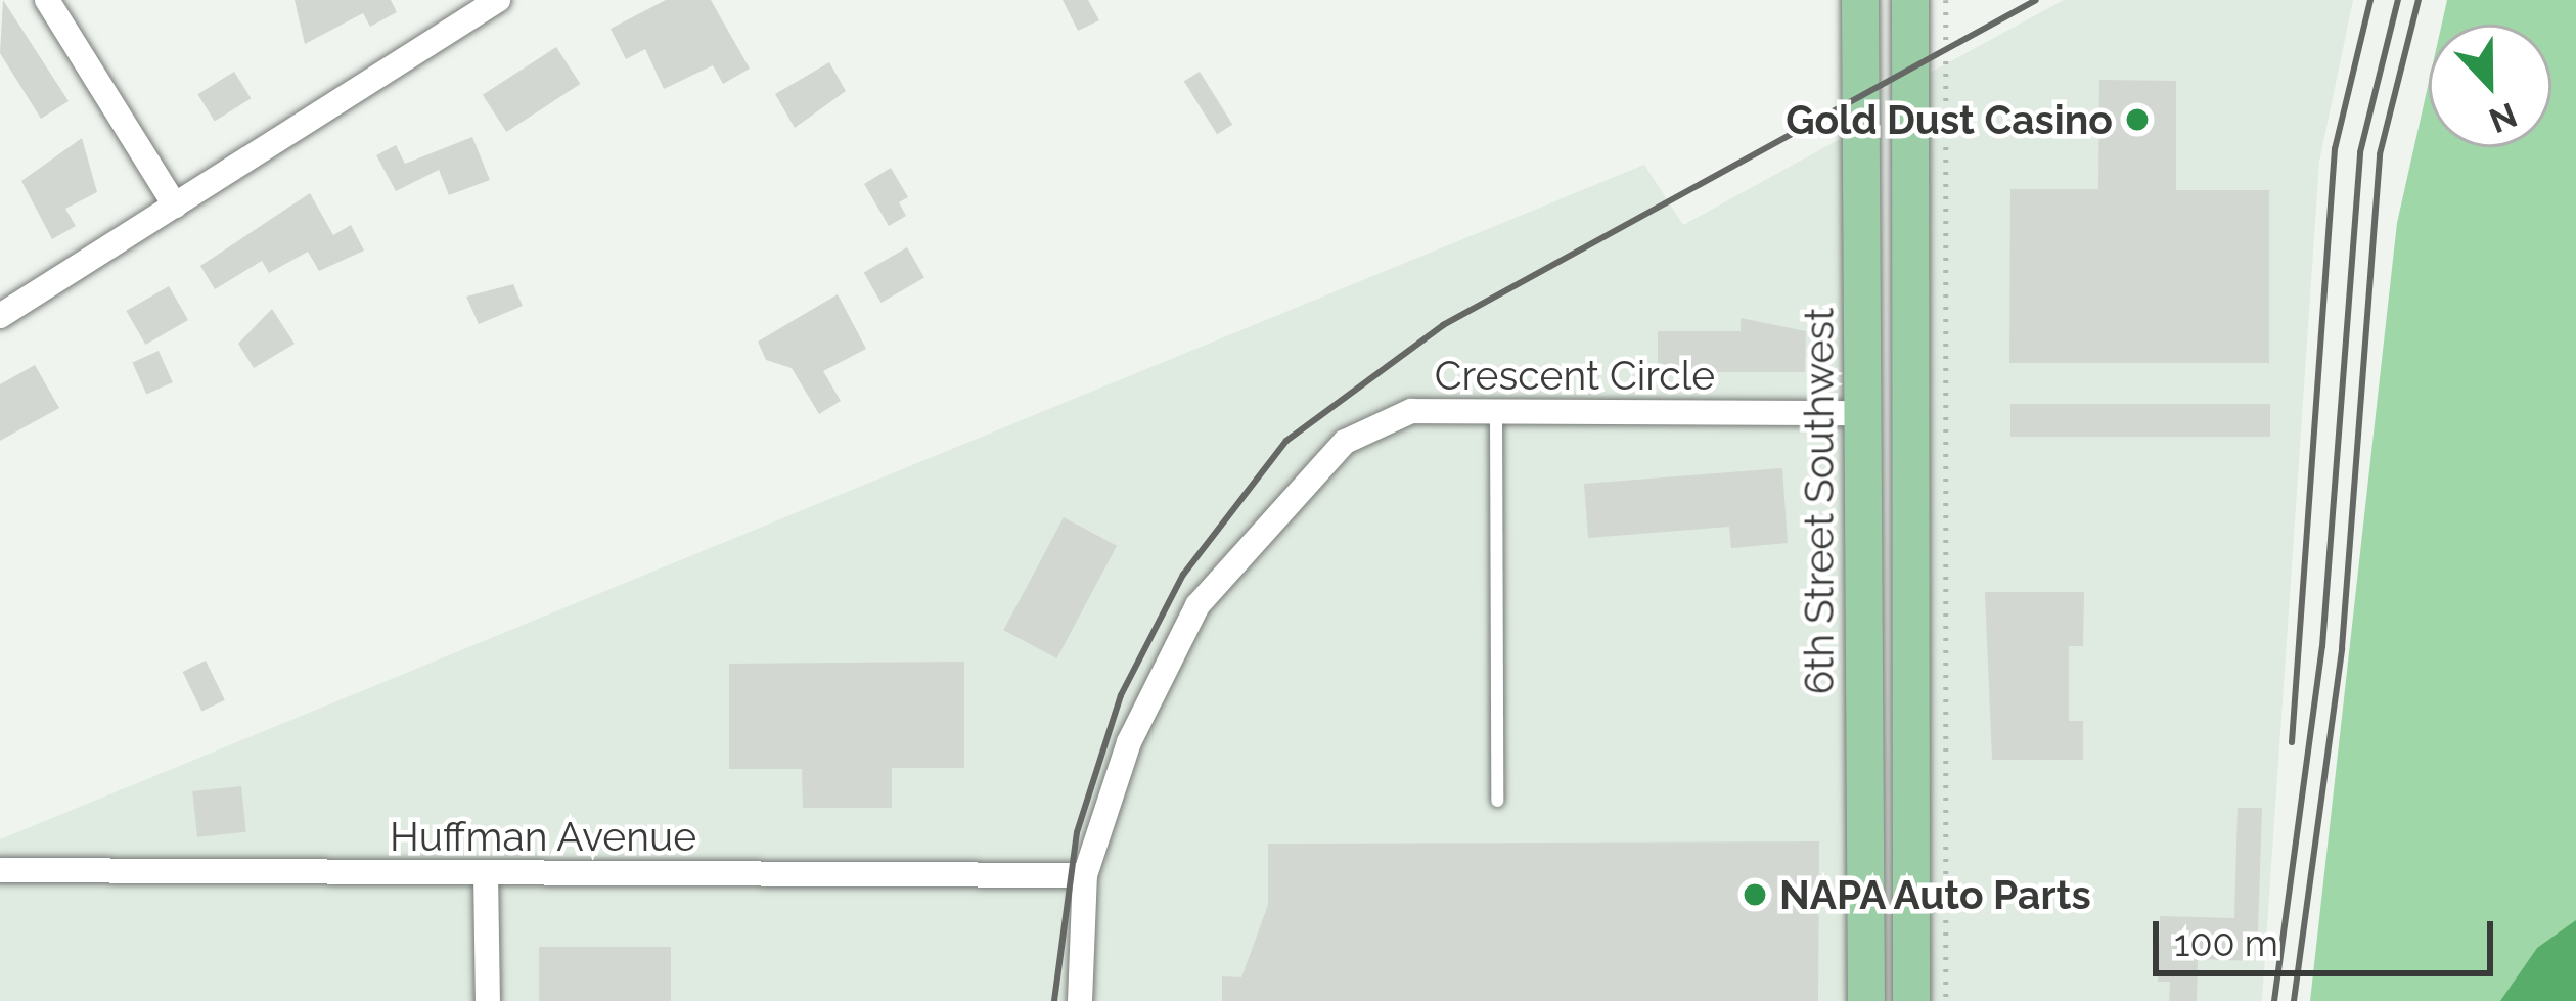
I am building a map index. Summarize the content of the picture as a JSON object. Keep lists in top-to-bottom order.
{
  "streets": {
    "main road": ["6th Street Southwest"],
    "street": ["Crescent Circle", "Huffman Avenue"]
  },
  "crossings": [
    ["Crescent Circle", "6th Street Southwest"],
    ["Crescent Circle", "Huffman Avenue"]
  ],
  "places": ["Gold Dust Casino", "NAPA Auto Parts"],
  "scale_bar": "100 m",
  "north": "bottom"
}
